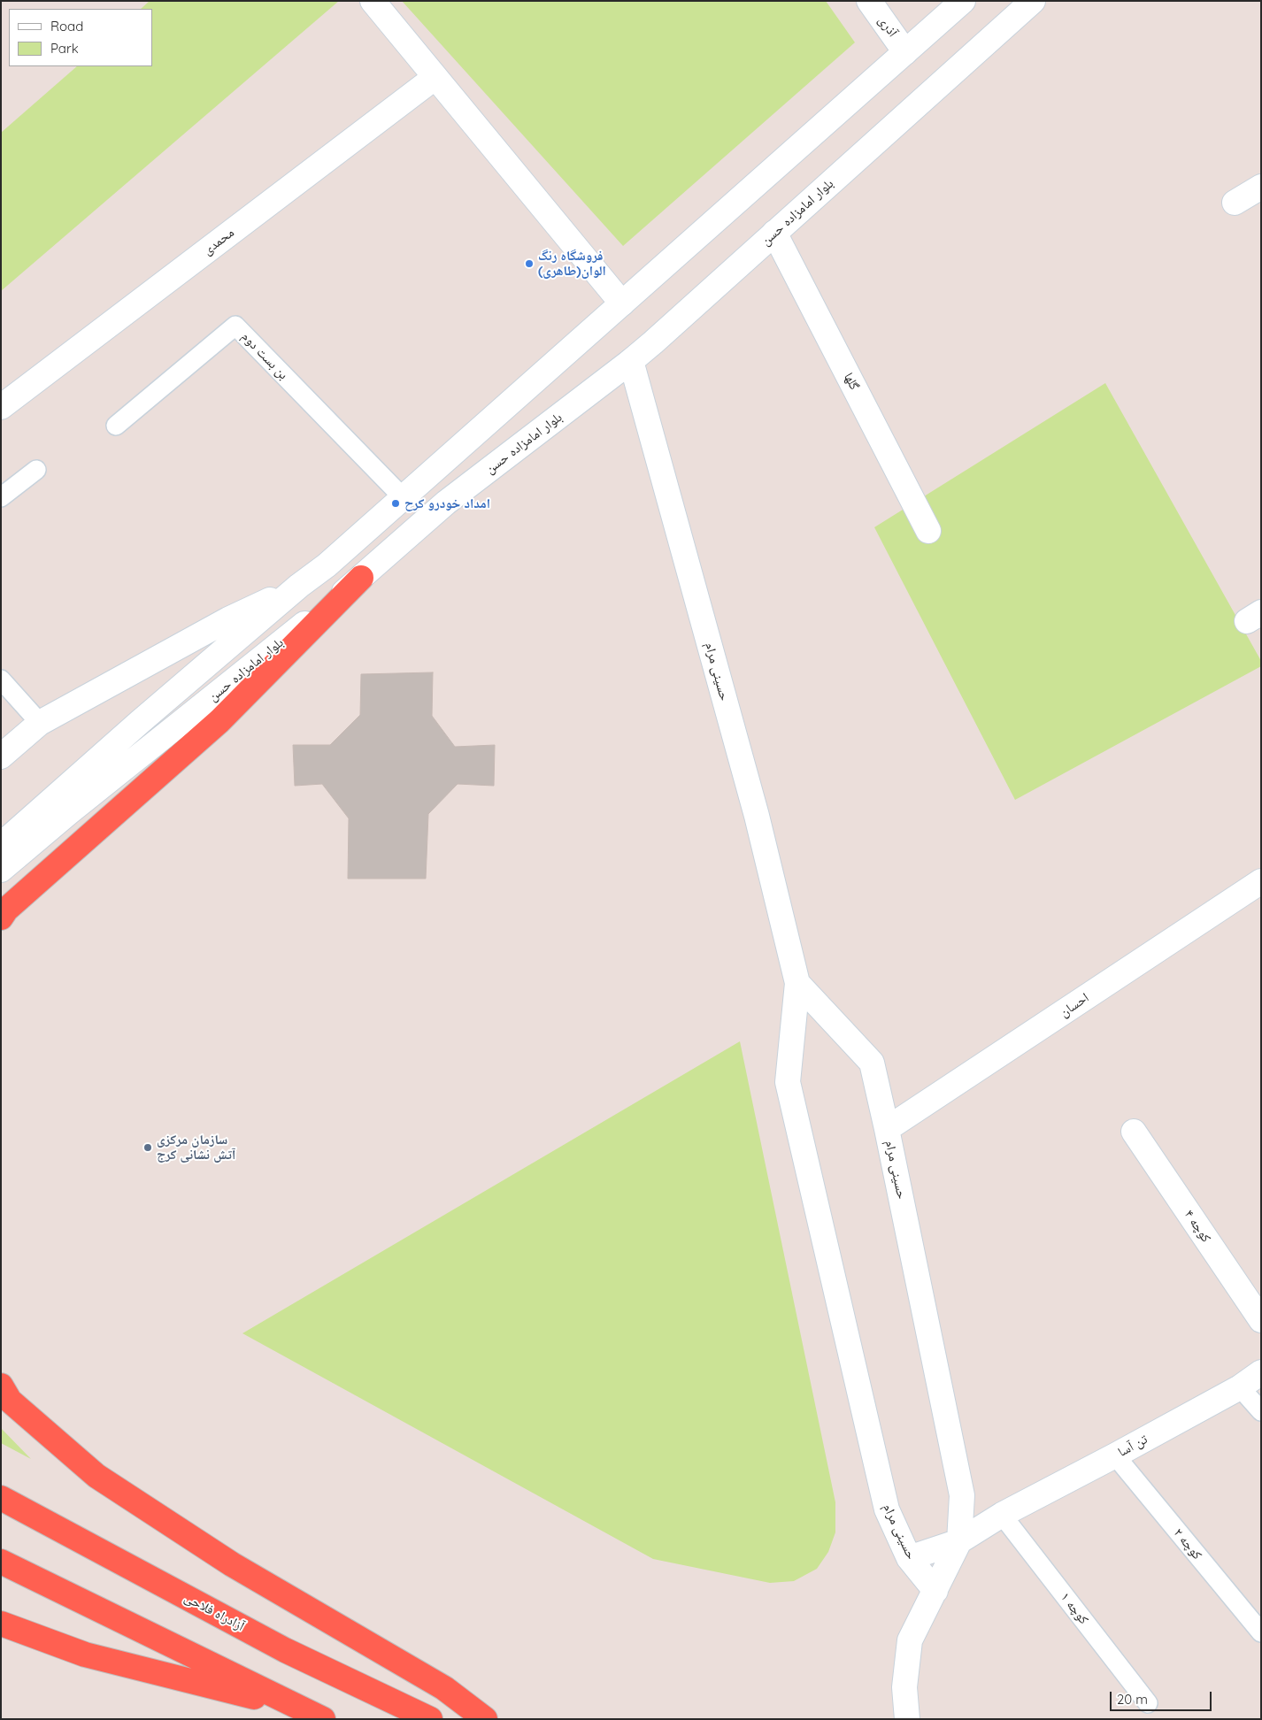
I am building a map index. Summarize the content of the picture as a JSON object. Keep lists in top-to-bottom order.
{
  "streets": {
    "highway": ["آزادراه فلاحی"],
    "street": [
      "آذری",
      "بلوار امامزاده حسن",
      "محمدی",
      "گلها",
      "حسینی مرام",
      "احسان",
      "کوچه ۴",
      "تن آسا"
    ],
    "lane": ["بن بست دوم", "کوچه ۲", "کوچه ۱"]
  },
  "crossings": [
    ["بلوار امامزاده حسن", "گلها"],
    ["بلوار امامزاده حسن", "حسینی مرام"],
    ["حسینی مرام", "احسان"],
    ["حسینی مرام", "تن آسا"],
    ["تن آسا", "کوچه ۲"],
    ["تن آسا", "کوچه ۱"]
  ],
  "places": ["فروشگاه رنگ الوان(طاهری)", "امداد خودرو کرح", "سازمان مرکزی آتش نشانی کرج"],
  "legend": ["Road", "Park"],
  "scale_bar": "20 m"
}
